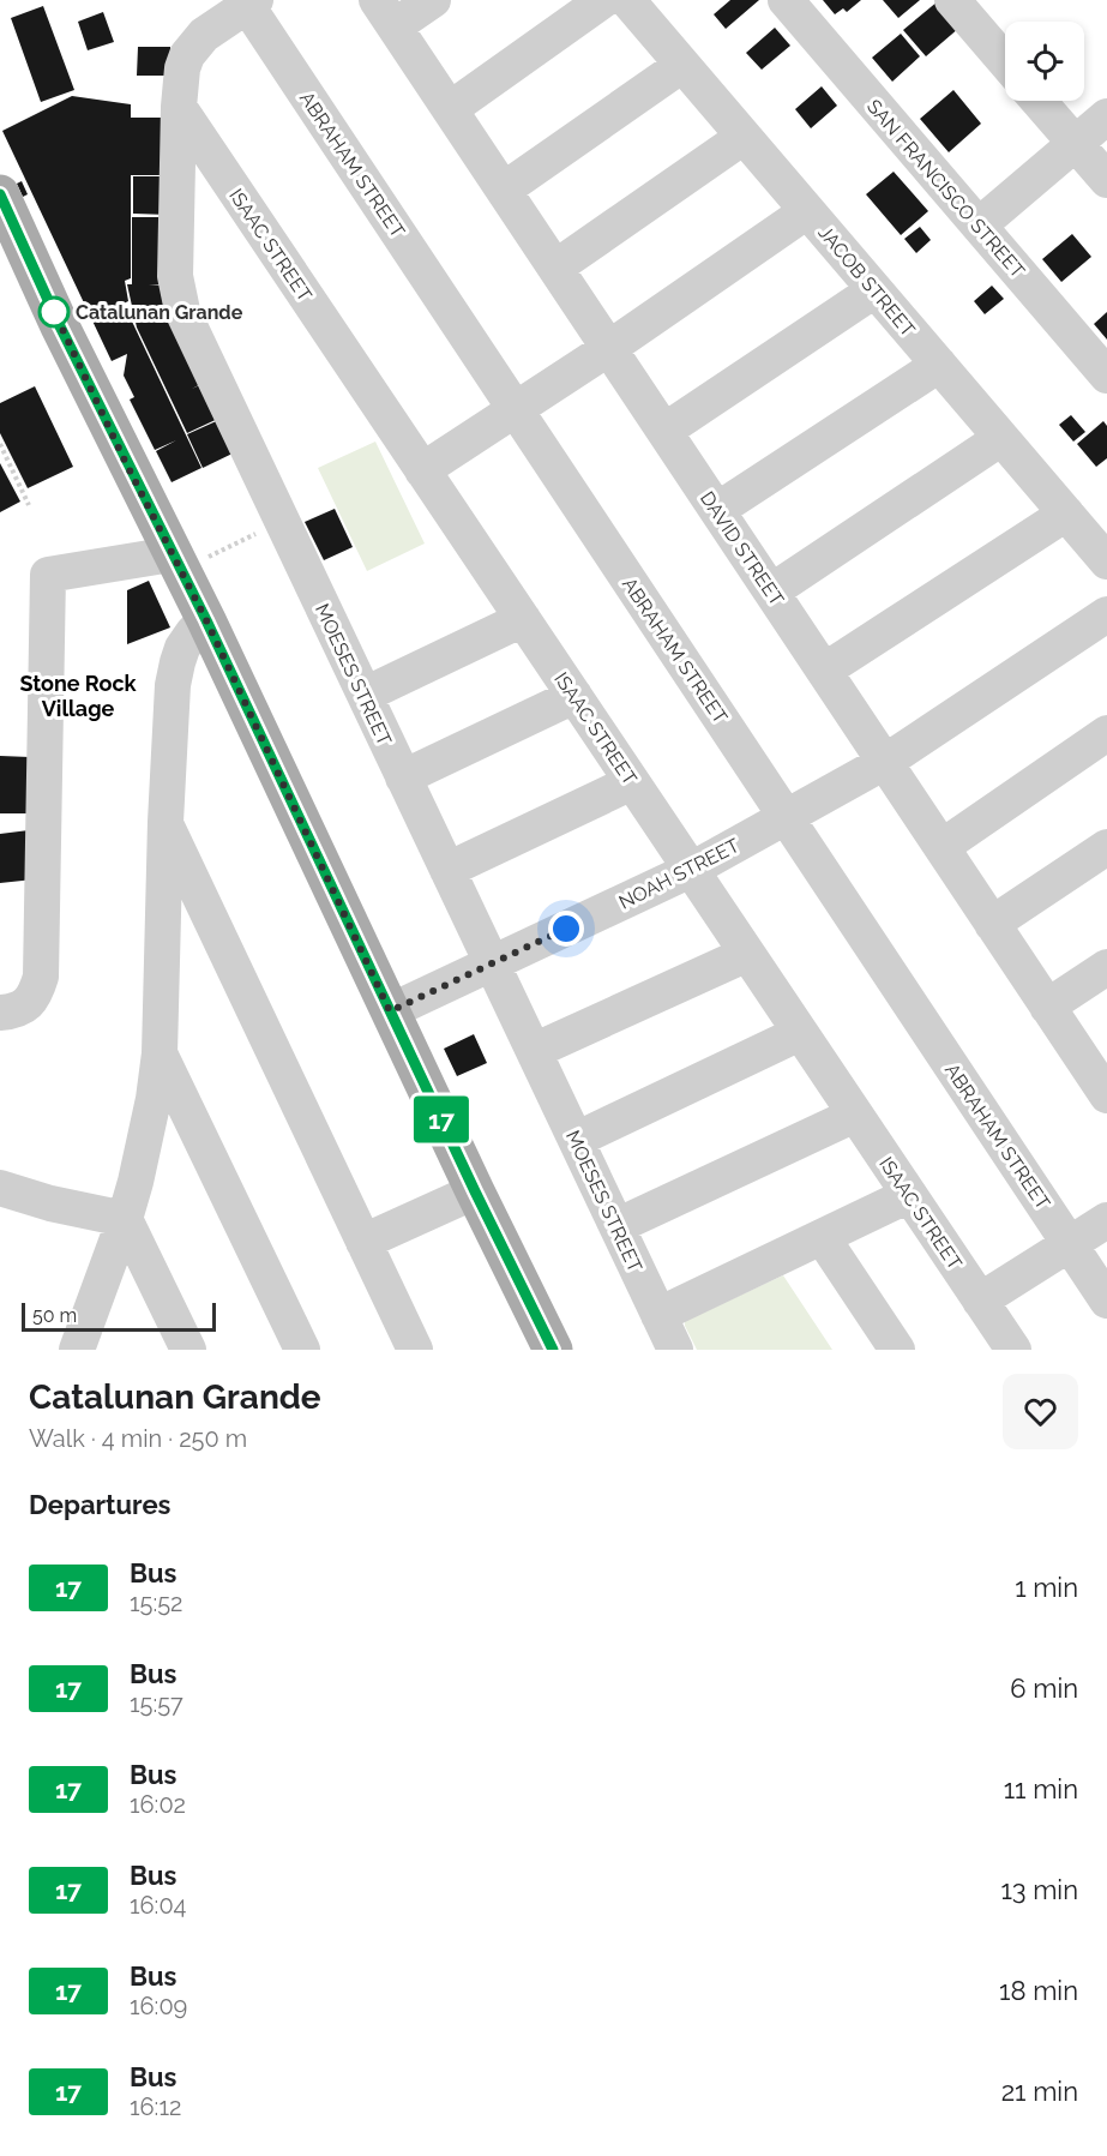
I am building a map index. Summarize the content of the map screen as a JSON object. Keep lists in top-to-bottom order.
{
  "streets": {
    "street": [
      "ABRAHAM STREET",
      "SAN FRANCISCO STREET",
      "ISAAC STREET",
      "JACOB STREET",
      "DAVID STREET",
      "MOESES STREET",
      "NOAH STREET"
    ]
  },
  "crossings": [
    ["ABRAHAM STREET", "MOESES STREET"],
    ["ABRAHAM STREET", "NOAH STREET"],
    ["ISAAC STREET", "MOESES STREET"],
    ["ISAAC STREET", "NOAH STREET"],
    ["DAVID STREET", "NOAH STREET"],
    ["MOESES STREET", "NOAH STREET"]
  ],
  "districts": ["Stone Rock Village"],
  "places": ["Catalunan Grande"],
  "lines": ["bus line 17"],
  "scale_bar": "50 m",
  "page": {
    "on_map": "17",
    "scale": "50 m",
    "heading": [
      ["Catalunan Grande", "Walk · 4 min · 250 m"],
      "Departures"
    ],
    "list": [
      {
        "mark": "17",
        "name": "Bus",
        "note": "15:52",
        "value": "1 min"
      },
      {
        "mark": "17",
        "name": "Bus",
        "note": "15:57",
        "value": "6 min"
      },
      {
        "mark": "17",
        "name": "Bus",
        "note": "16:02",
        "value": "11 min"
      },
      {
        "mark": "17",
        "name": "Bus",
        "note": "16:04",
        "value": "13 min"
      },
      {
        "mark": "17",
        "name": "Bus",
        "note": "16:09",
        "value": "18 min"
      },
      {
        "mark": "17",
        "name": "Bus",
        "note": "16:12",
        "value": "21 min"
      }
    ]
  }
}
